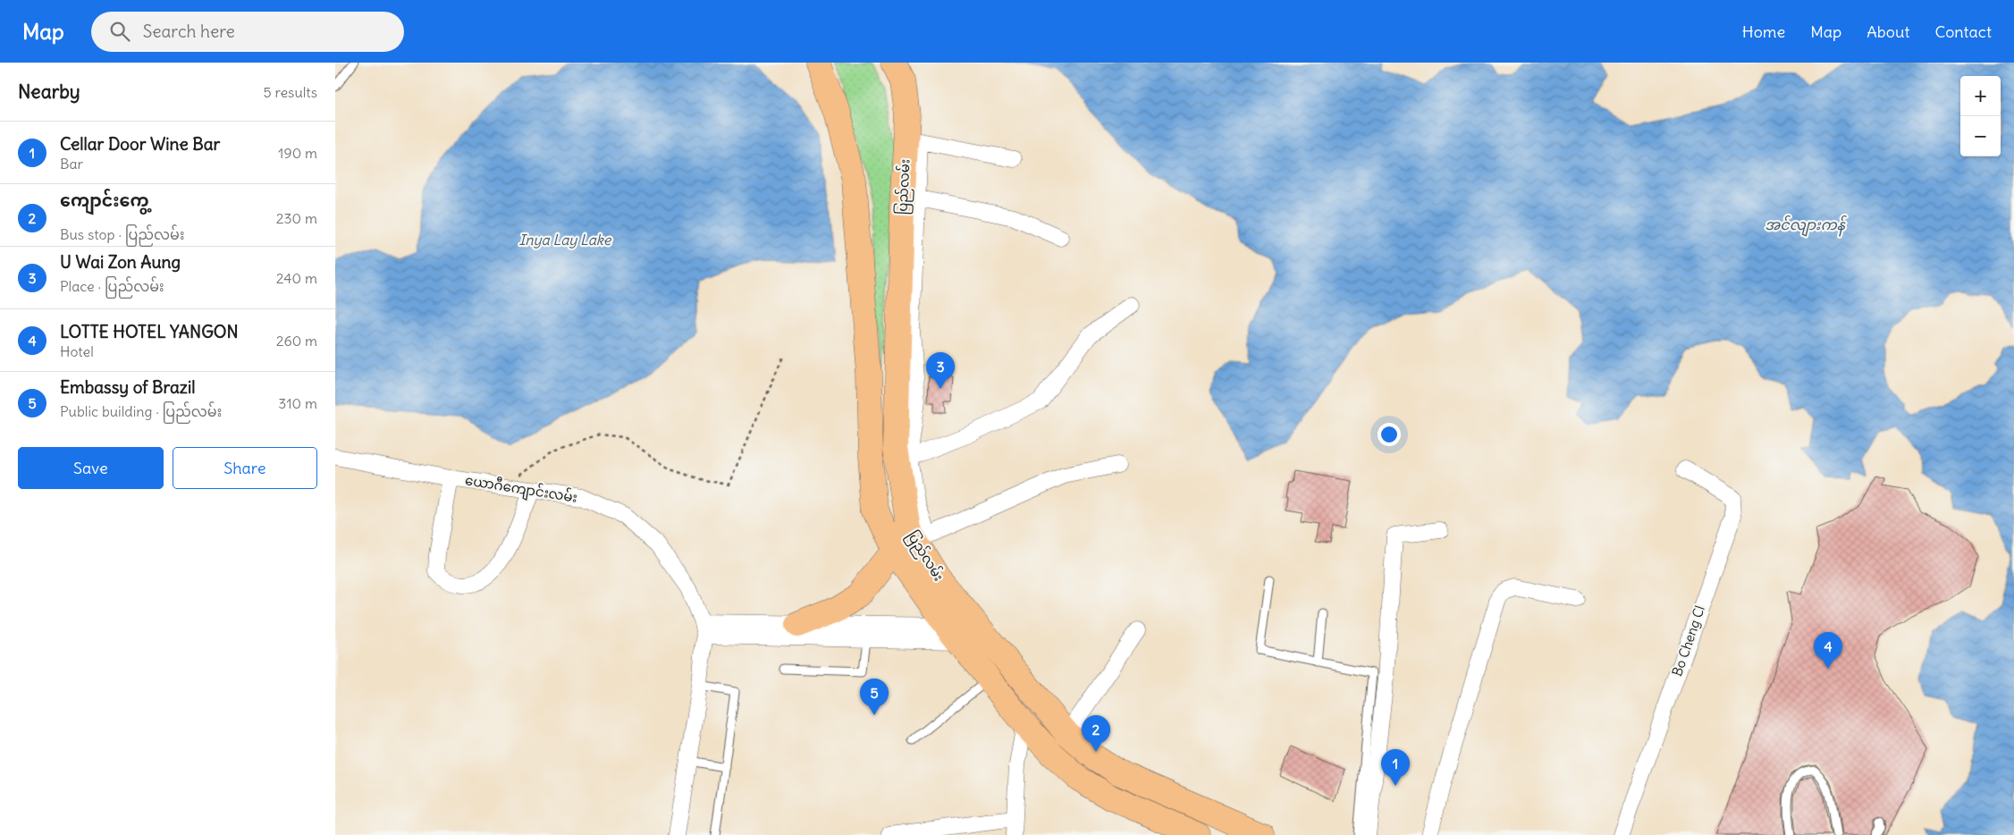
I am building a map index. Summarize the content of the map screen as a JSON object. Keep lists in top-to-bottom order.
{
  "streets": {
    "highway": ["ပြည်လမ်း"],
    "street": ["ယောဂီကျောင်းလမ်း", "Bo Cheng Cl"]
  },
  "water": ["အင်လျားကန်", "Inya Lay Lake"],
  "page": {
    "header": "Map",
    "search": "Search here",
    "nav": [
      "Home",
      "Map",
      "About",
      "Contact"
    ],
    "heading": ["Nearby", "5 results"],
    "map_buttons": ["+", "−"],
    "list": [
      {
        "mark": "1",
        "name": "Cellar Door Wine Bar",
        "note": "Bar",
        "value": "190 m"
      },
      {
        "mark": "2",
        "name": "ကျောင်းကွေ့",
        "note": "Bus stop · ပြည်လမ်း",
        "value": "230 m"
      },
      {
        "mark": "3",
        "name": "U Wai Zon Aung",
        "note": "Place · ပြည်လမ်း",
        "value": "240 m"
      },
      {
        "mark": "4",
        "name": "LOTTE HOTEL YANGON",
        "note": "Hotel",
        "value": "260 m"
      },
      {
        "mark": "5",
        "name": "Embassy of Brazil",
        "note": "Public building · ပြည်လမ်း",
        "value": "310 m"
      }
    ],
    "pins": [
      "3",
      "4",
      "5",
      "2",
      "1"
    ],
    "buttons": ["Save", "Share"]
  }
}
